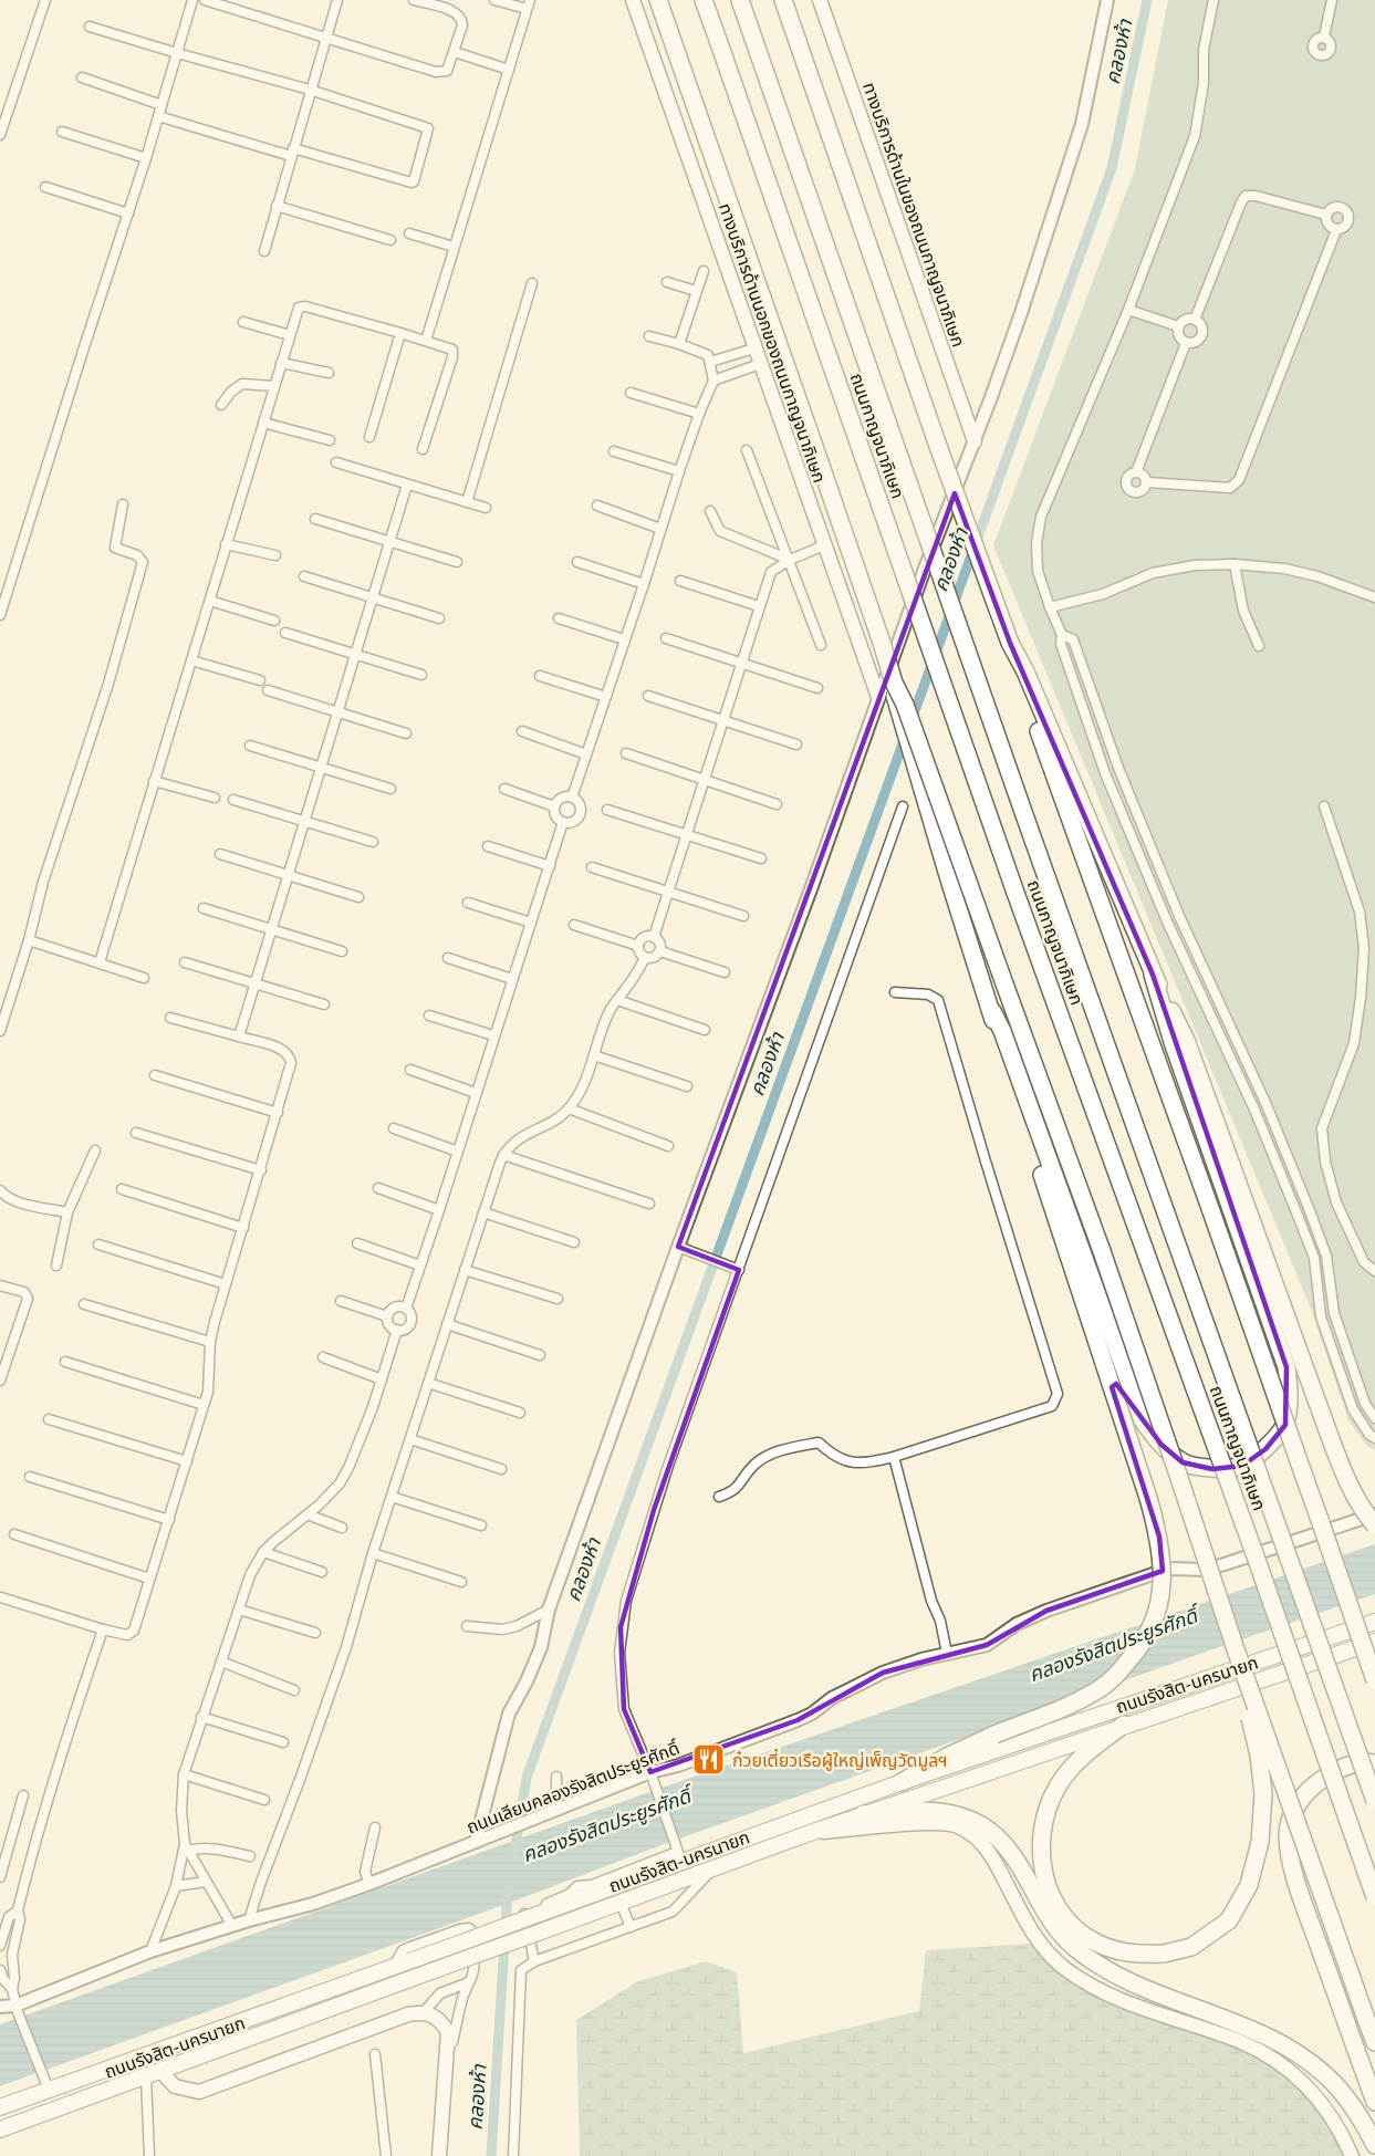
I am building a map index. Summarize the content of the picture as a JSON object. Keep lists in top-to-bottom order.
{
  "streets": {
    "highway": ["ถนนกาญจนาภิเษก"],
    "main road": ["ทางบริการด้านในของถนนกาญจนาภิเษก", "ทางบริการด้านนอกของถนนกาญจนาภิเษก", "ถนนรังสิต-นครนายก"],
    "street": ["ถนนเลียบคลองรังสิตประยูรศักดิ์"]
  },
  "water": ["คลองห้า", "คลองรังสิตประยูรศักดิ์"],
  "places": {
    "restaurant": ["ก๋วยเตี๋ยวเรือผู้ใหญ่เพ็ญวัดมูลฯ"]
  }
}
